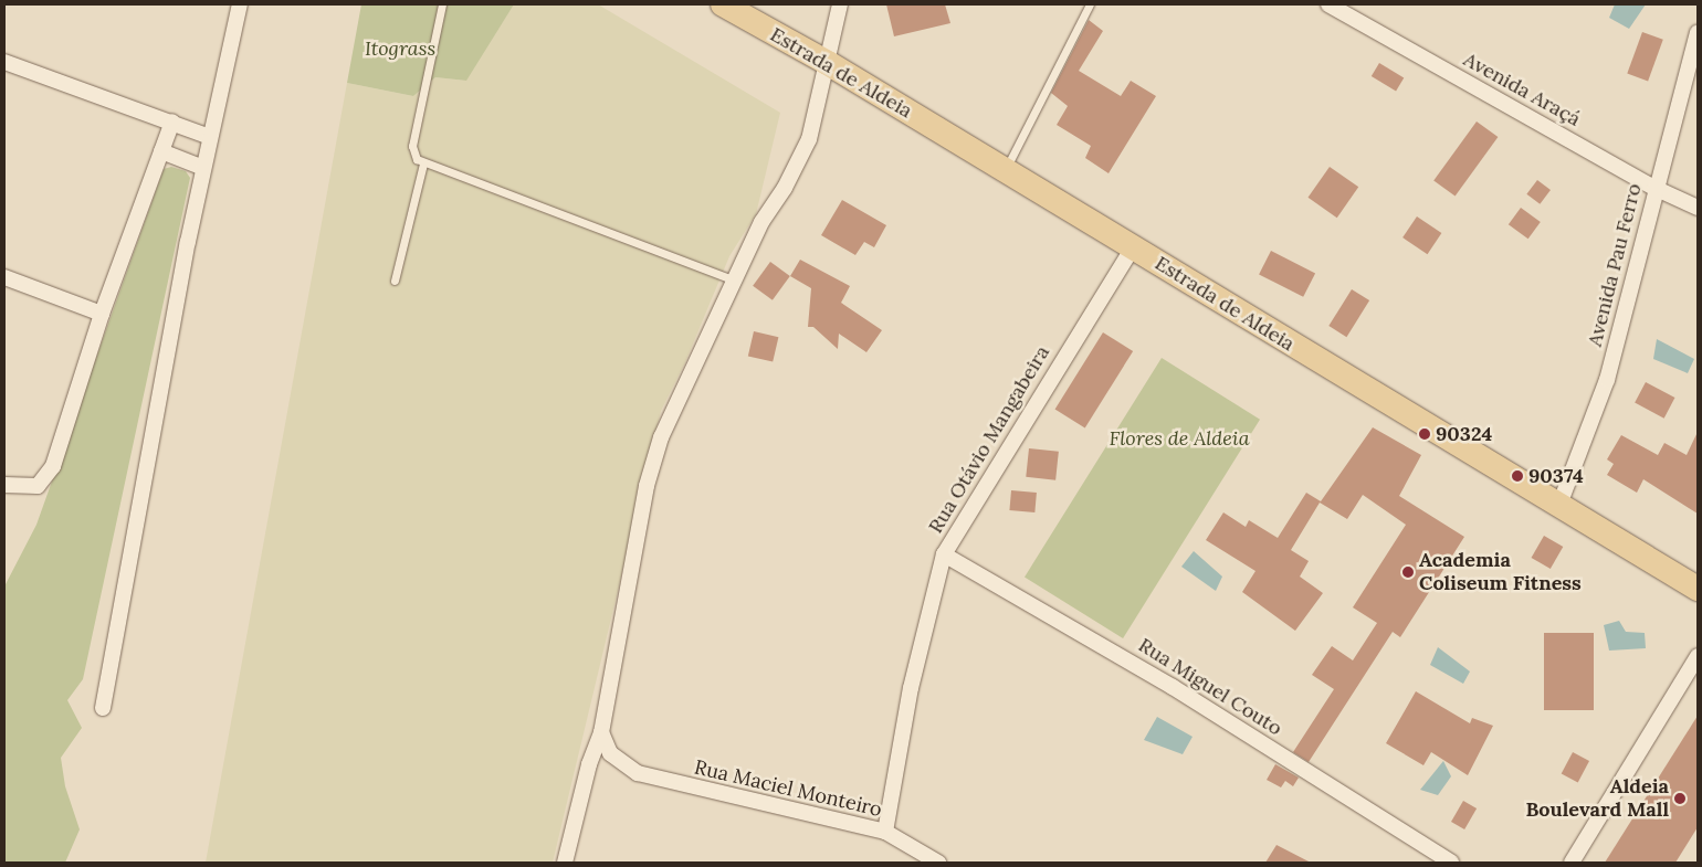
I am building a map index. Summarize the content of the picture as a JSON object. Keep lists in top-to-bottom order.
{
  "streets": {
    "main road": ["Estrada de Aldeia"],
    "street": [
      "Avenida Araçá",
      "Avenida Pau Ferro",
      "Rua Otávio Mangabeira",
      "Rua Miguel Couto",
      "Rua Maciel Monteiro"
    ]
  },
  "crossings": [
    ["Estrada de Aldeia", "Avenida Pau Ferro"],
    ["Estrada de Aldeia", "Rua Otávio Mangabeira"],
    ["Avenida Araçá", "Avenida Pau Ferro"],
    ["Rua Otávio Mangabeira", "Rua Miguel Couto"],
    ["Rua Otávio Mangabeira", "Rua Maciel Monteiro"]
  ],
  "parks": ["Itograss", "Flores de Aldeia"],
  "places": [
    "90324",
    "90374",
    "Academia Coliseum Fitness",
    "Aldeia Boulevard Mall"
  ]
}
